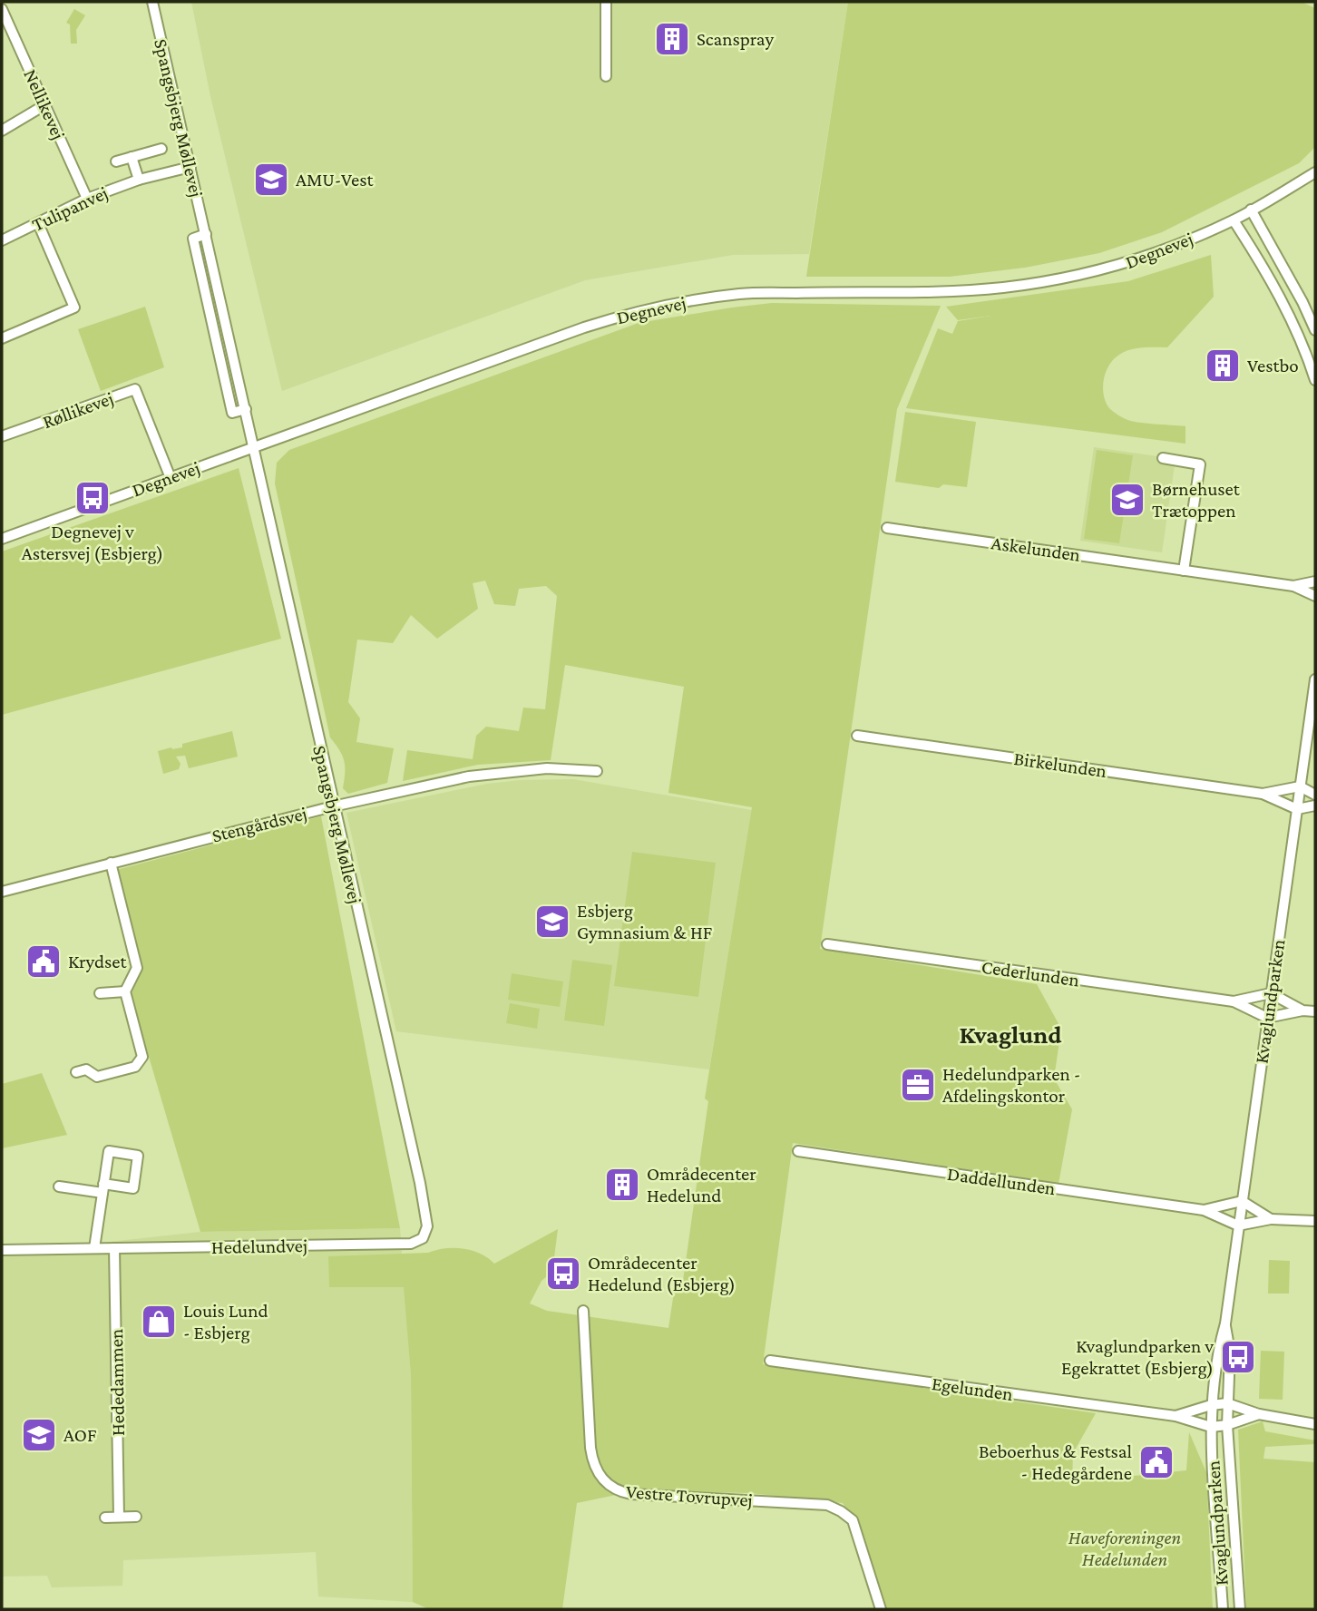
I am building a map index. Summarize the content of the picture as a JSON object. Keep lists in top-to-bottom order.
{
  "streets": {
    "street": [
      "Nellikevej",
      "Spangsbjerg Møllevej",
      "Tulipanvej",
      "Degnevej",
      "Røllikevej",
      "Askelunden",
      "Birkelunden",
      "Stengårdsvej",
      "Cederlunden",
      "Kvaglundparken",
      "Daddellunden",
      "Hedelundvej",
      "Hededammen",
      "Egelunden",
      "Vestre Tovrupvej"
    ]
  },
  "crossings": [
    ["Nellikevej", "Tulipanvej"],
    ["Spangsbjerg Møllevej", "Tulipanvej"],
    ["Spangsbjerg Møllevej", "Degnevej"],
    ["Spangsbjerg Møllevej", "Stengårdsvej"],
    ["Spangsbjerg Møllevej", "Hedelundvej"],
    ["Degnevej", "Røllikevej"],
    ["Birkelunden", "Kvaglundparken"],
    ["Cederlunden", "Kvaglundparken"],
    ["Kvaglundparken", "Daddellunden"],
    ["Kvaglundparken", "Egelunden"],
    ["Hedelundvej", "Hededammen"]
  ],
  "districts": ["Kvaglund"],
  "parks": ["Haveforeningen Hedelunden"],
  "places": {
    "building": ["Scanspray", "Vestbo", "Områdecenter Hedelund"],
    "school or university": [
      "AMU-Vest",
      "Børnehuset Trætoppen",
      "Esbjerg Gymnasium & HF",
      "AOF"
    ],
    "bus stop": ["Degnevej v Astersvej (Esbjerg)", "Områdecenter Hedelund (Esbjerg)", "Kvaglundparken v Egekrattet (Esbjerg)"],
    "public building": ["Krydset", "Beboerhus & Festsal - Hedegårdene"],
    "office": ["Hedelundparken - Afdelingskontor"],
    "shop": ["Louis Lund - Esbjerg"]
  }
}
